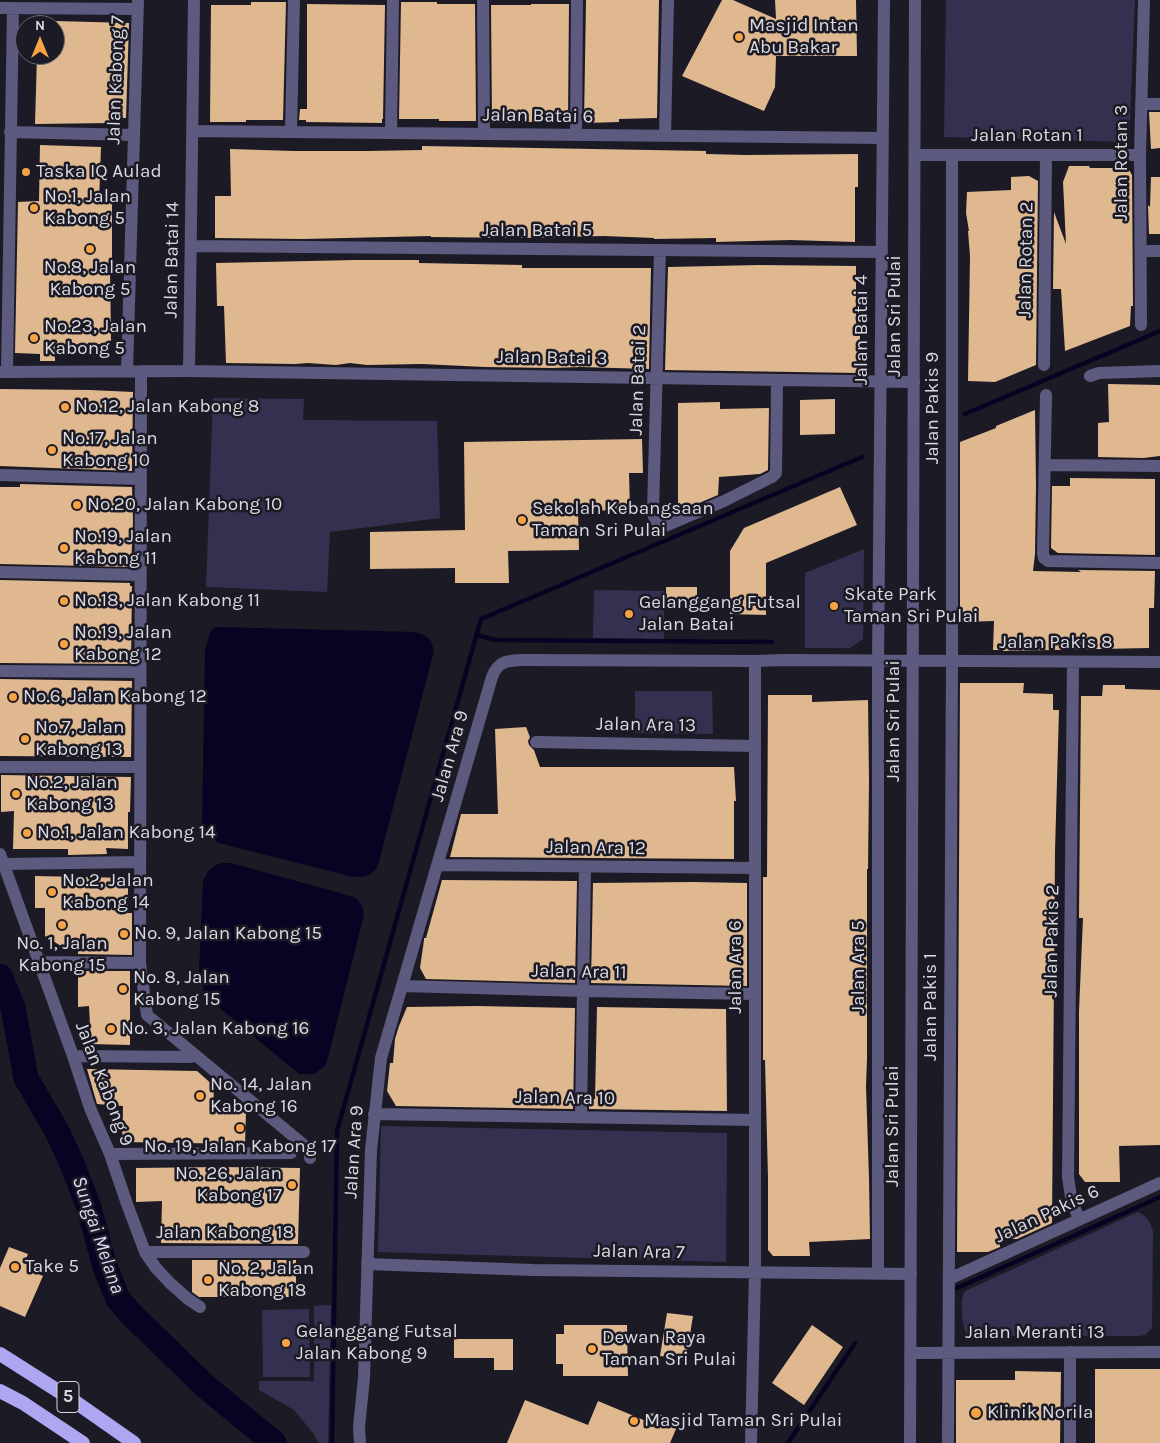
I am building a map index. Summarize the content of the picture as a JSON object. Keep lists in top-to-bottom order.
{
  "streets": {
    "highway": ["5"],
    "street": [
      "Jalan Kabong 7",
      "Jalan Batai 6",
      "Jalan Rotan 1",
      "Jalan Rotan 3",
      "Jalan Batai 5",
      "Jalan Batai 14",
      "Jalan Rotan 2",
      "Jalan Sri Pulai",
      "Jalan Batai 4",
      "Jalan Batai 3",
      "Jalan Batai 2",
      "Jalan Pakis 9",
      "Jalan Pakis 8",
      "Jalan Ara 13",
      "Jalan Ara 9",
      "Jalan Ara 12",
      "Jalan Pakis 2",
      "Jalan Ara 6",
      "Jalan Ara 5",
      "Jalan Ara 11",
      "Jalan Pakis 1",
      "Jalan Kabong 9",
      "Jalan Ara 10",
      "Jalan Pakis 6",
      "Jalan Kabong 18",
      "Jalan Ara 7",
      "Jalan Meranti 13"
    ]
  },
  "crossings": [
    ["Jalan Kabong 7", "Jalan Batai 3"],
    ["Jalan Batai 6", "Jalan Batai 14"],
    ["Jalan Batai 6", "Jalan Batai 4"],
    ["Jalan Rotan 1", "Jalan Rotan 3"],
    ["Jalan Rotan 1", "Jalan Rotan 2"],
    ["Jalan Rotan 1", "Jalan Sri Pulai"],
    ["Jalan Rotan 1", "Jalan Pakis 9"],
    ["Jalan Batai 5", "Jalan Batai 14"],
    ["Jalan Batai 5", "Jalan Batai 4"],
    ["Jalan Batai 5", "Jalan Batai 2"],
    ["Jalan Batai 14", "Jalan Batai 3"],
    ["Jalan Sri Pulai", "Jalan Batai 3"],
    ["Jalan Sri Pulai", "Jalan Pakis 8"],
    ["Jalan Sri Pulai", "Jalan Ara 9"],
    ["Jalan Sri Pulai", "Jalan Ara 7"],
    ["Jalan Sri Pulai", "Jalan Meranti 13"],
    ["Jalan Batai 4", "Jalan Batai 3"],
    ["Jalan Batai 4", "Jalan Ara 9"],
    ["Jalan Batai 4", "Jalan Ara 5"],
    ["Jalan Batai 3", "Jalan Batai 2"],
    ["Jalan Pakis 9", "Jalan Pakis 8"],
    ["Jalan Pakis 9", "Jalan Pakis 1"],
    ["Jalan Pakis 8", "Jalan Ara 9"],
    ["Jalan Pakis 8", "Jalan Pakis 2"],
    ["Jalan Pakis 8", "Jalan Pakis 1"],
    ["Jalan Ara 13", "Jalan Ara 6"],
    ["Jalan Ara 9", "Jalan Ara 12"],
    ["Jalan Ara 9", "Jalan Ara 6"],
    ["Jalan Ara 9", "Jalan Ara 5"],
    ["Jalan Ara 9", "Jalan Ara 11"],
    ["Jalan Ara 9", "Jalan Ara 10"],
    ["Jalan Ara 9", "Jalan Ara 7"],
    ["Jalan Ara 12", "Jalan Ara 6"],
    ["Jalan Pakis 2", "Jalan Pakis 6"],
    ["Jalan Ara 6", "Jalan Ara 11"],
    ["Jalan Ara 6", "Jalan Ara 10"],
    ["Jalan Ara 6", "Jalan Ara 7"],
    ["Jalan Ara 5", "Jalan Ara 7"],
    ["Jalan Pakis 1", "Jalan Pakis 6"],
    ["Jalan Pakis 1", "Jalan Meranti 13"],
    ["Jalan Kabong 9", "Jalan Kabong 18"]
  ],
  "water": ["Sungai Melana"],
  "places": [
    "Masjid Intan Abu Bakar",
    "Taska IQ Aulad",
    "No.1, Jalan Kabong 5",
    "No.8, Jalan Kabong 5",
    "No.23, Jalan Kabong 5",
    "No.12, Jalan Kabong 8",
    "No.17, Jalan Kabong 10",
    "No.20, Jalan Kabong 10",
    "Sekolah Kebangsaan Taman Sri Pulai",
    "No.19, Jalan Kabong 11",
    "No.18, Jalan Kabong 11",
    "Skate Park Taman Sri Pulai",
    "Gelanggang Futsal Jalan Batai",
    "No.19, Jalan Kabong 12",
    "No.6, Jalan Kabong 12",
    "No.7, Jalan Kabong 13",
    "No.2, Jalan Kabong 13",
    "No.1, Jalan Kabong 14",
    "No.2, Jalan Kabong 14",
    "No. 1, Jalan Kabong 15",
    "No. 9, Jalan Kabong 15",
    "No. 8, Jalan Kabong 15",
    "No. 3, Jalan Kabong 16",
    "No. 14, Jalan Kabong 16",
    "No. 19, Jalan Kabong 17",
    "No. 26, Jalan Kabong 17",
    "Take 5",
    "No. 2, Jalan Kabong 18",
    "Gelanggang Futsal Jalan Kabong 9",
    "Dewan Raya Taman Sri Pulai",
    "Klinik Norila",
    "Masjid Taman Sri Pulai"
  ],
  "north": "top"
}
